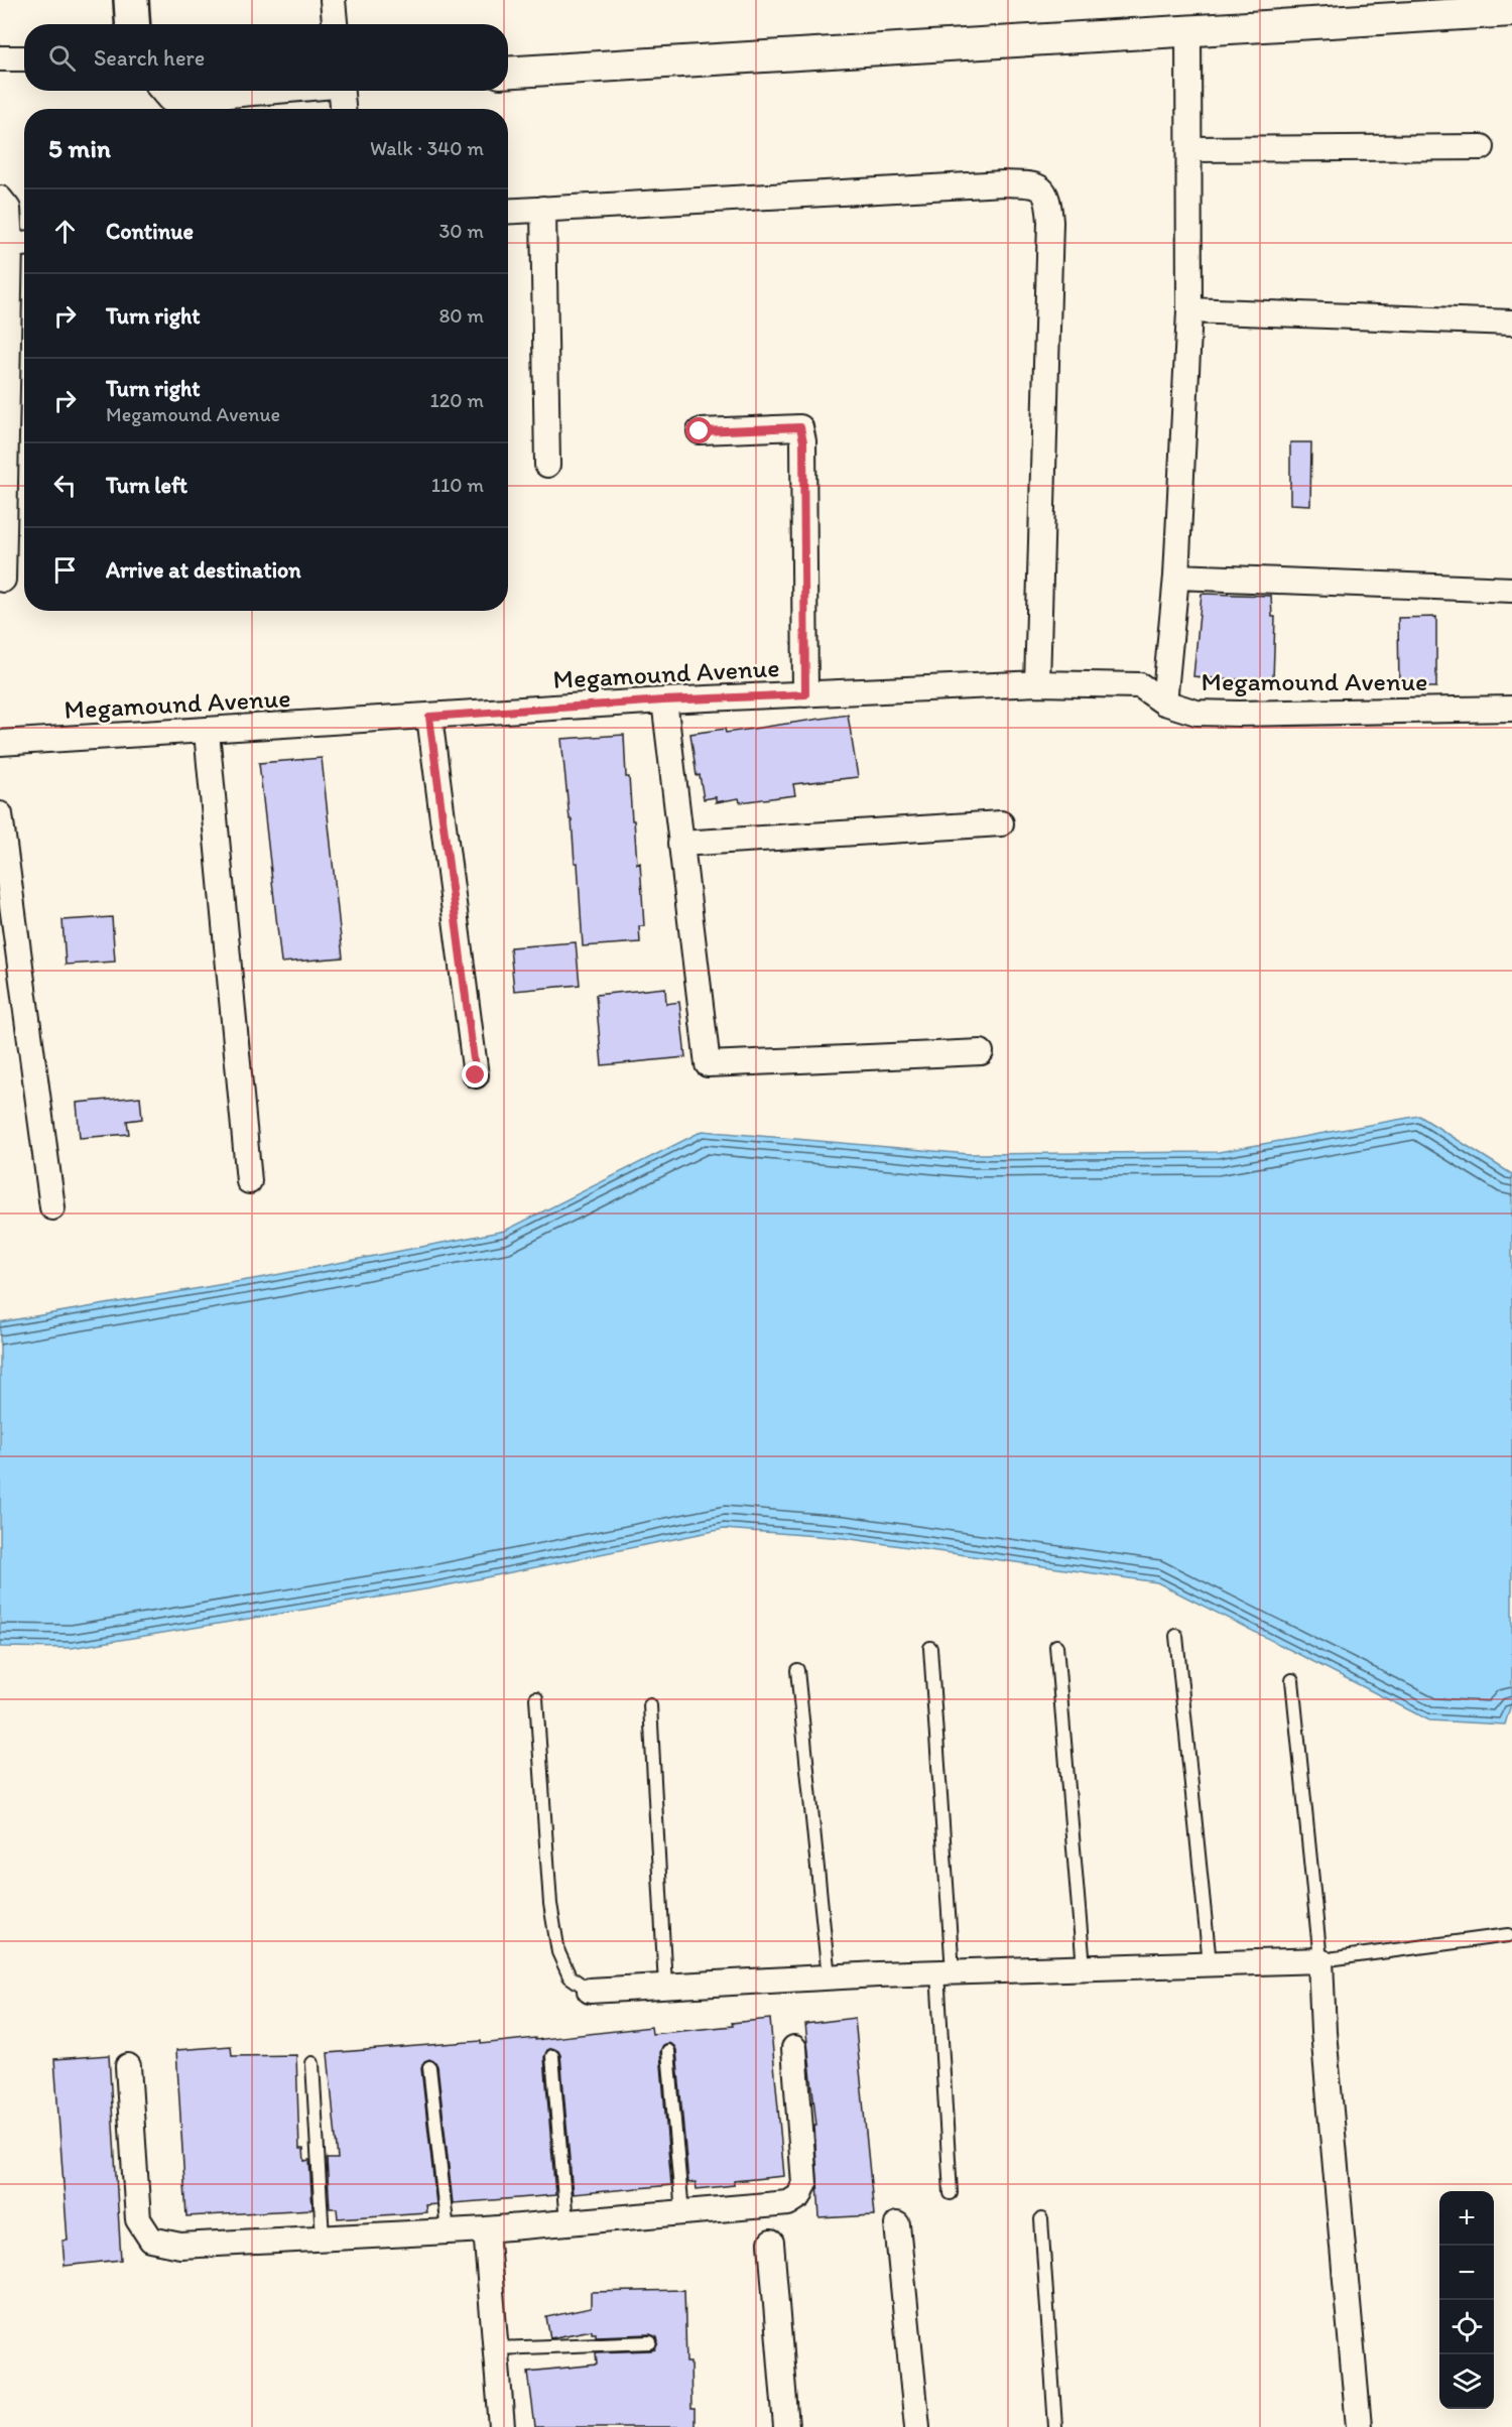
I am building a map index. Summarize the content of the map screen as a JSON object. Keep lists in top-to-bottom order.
{
  "streets": {
    "street": ["Megamound Avenue"]
  },
  "page": {
    "search": "Search here",
    "heading": ["5 min", "Walk · 340 m"],
    "list": [
      ["Continue", "30 m"],
      ["Turn right", "80 m"],
      ["Turn right", "Megamound Avenue", "120 m"],
      ["Turn left", "110 m"],
      "Arrive at destination"
    ],
    "map_buttons": ["+", "−"]
  }
}
